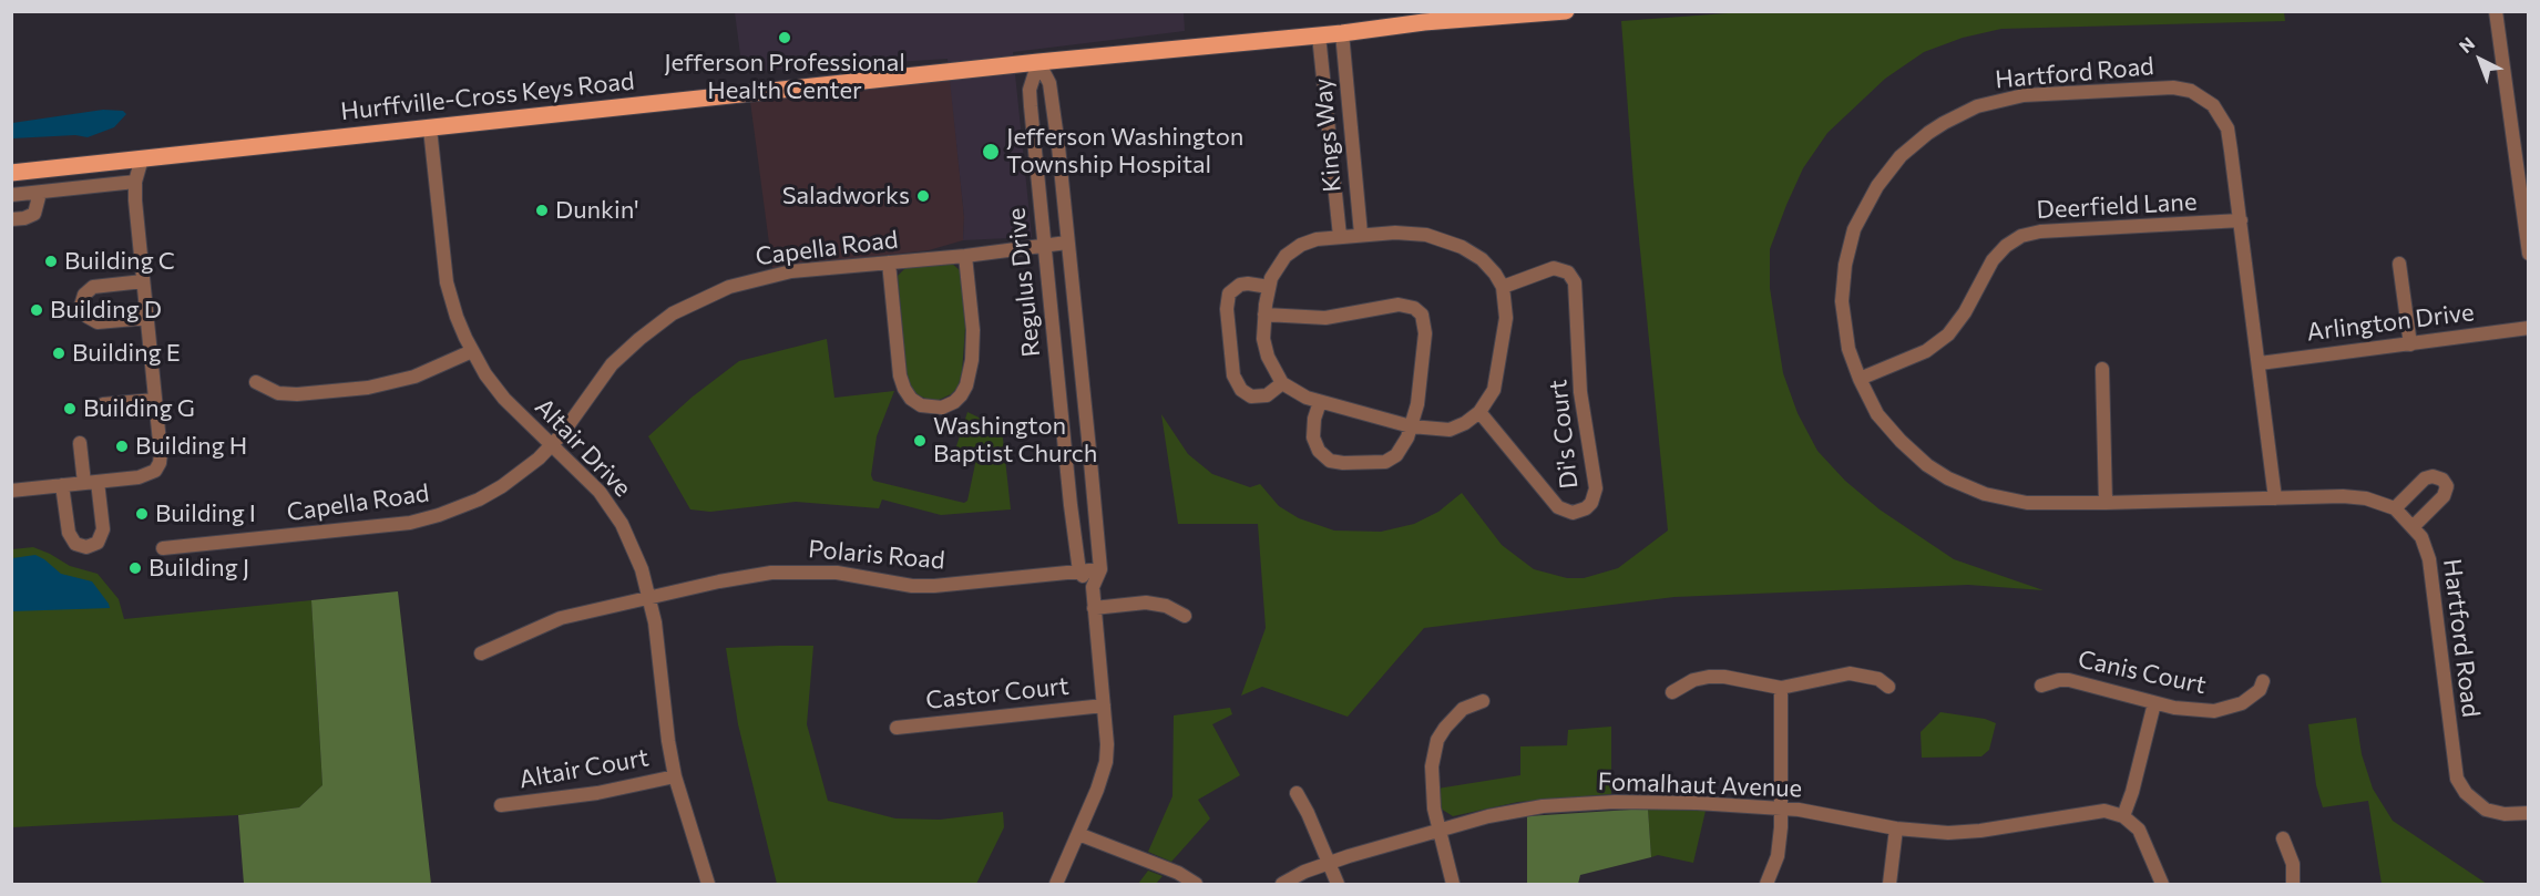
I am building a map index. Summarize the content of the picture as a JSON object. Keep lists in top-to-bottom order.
{
  "streets": {
    "main road": ["Hurffville-Cross Keys Road"],
    "street": [
      "Hartford Road",
      "Kings Way",
      "Deerfield Lane",
      "Capella Road",
      "Regulus Drive",
      "Arlington Drive",
      "Di's Court",
      "Altair Drive",
      "Polaris Road",
      "Canis Court",
      "Castor Court",
      "Altair Court",
      "Fomalhaut Avenue"
    ]
  },
  "crossings": [
    ["Hartford Road", "Deerfield Lane"],
    ["Hartford Road", "Arlington Drive"],
    ["Hurffville-Cross Keys Road", "Kings Way"],
    ["Hurffville-Cross Keys Road", "Regulus Drive"],
    ["Hurffville-Cross Keys Road", "Altair Drive"],
    ["Capella Road", "Regulus Drive"],
    ["Capella Road", "Altair Drive"],
    ["Regulus Drive", "Polaris Road"],
    ["Regulus Drive", "Castor Court"],
    ["Altair Drive", "Polaris Road"],
    ["Altair Drive", "Altair Court"]
  ],
  "places": [
    "Jefferson Professional Health Center",
    "Jefferson Washington Township Hospital",
    "Saladworks",
    "Dunkin'",
    "Building C",
    "Building D",
    "Building E",
    "Building G",
    "Washington Baptist Church",
    "Building H",
    "Building I",
    "Building J"
  ],
  "north": "top left"
}
